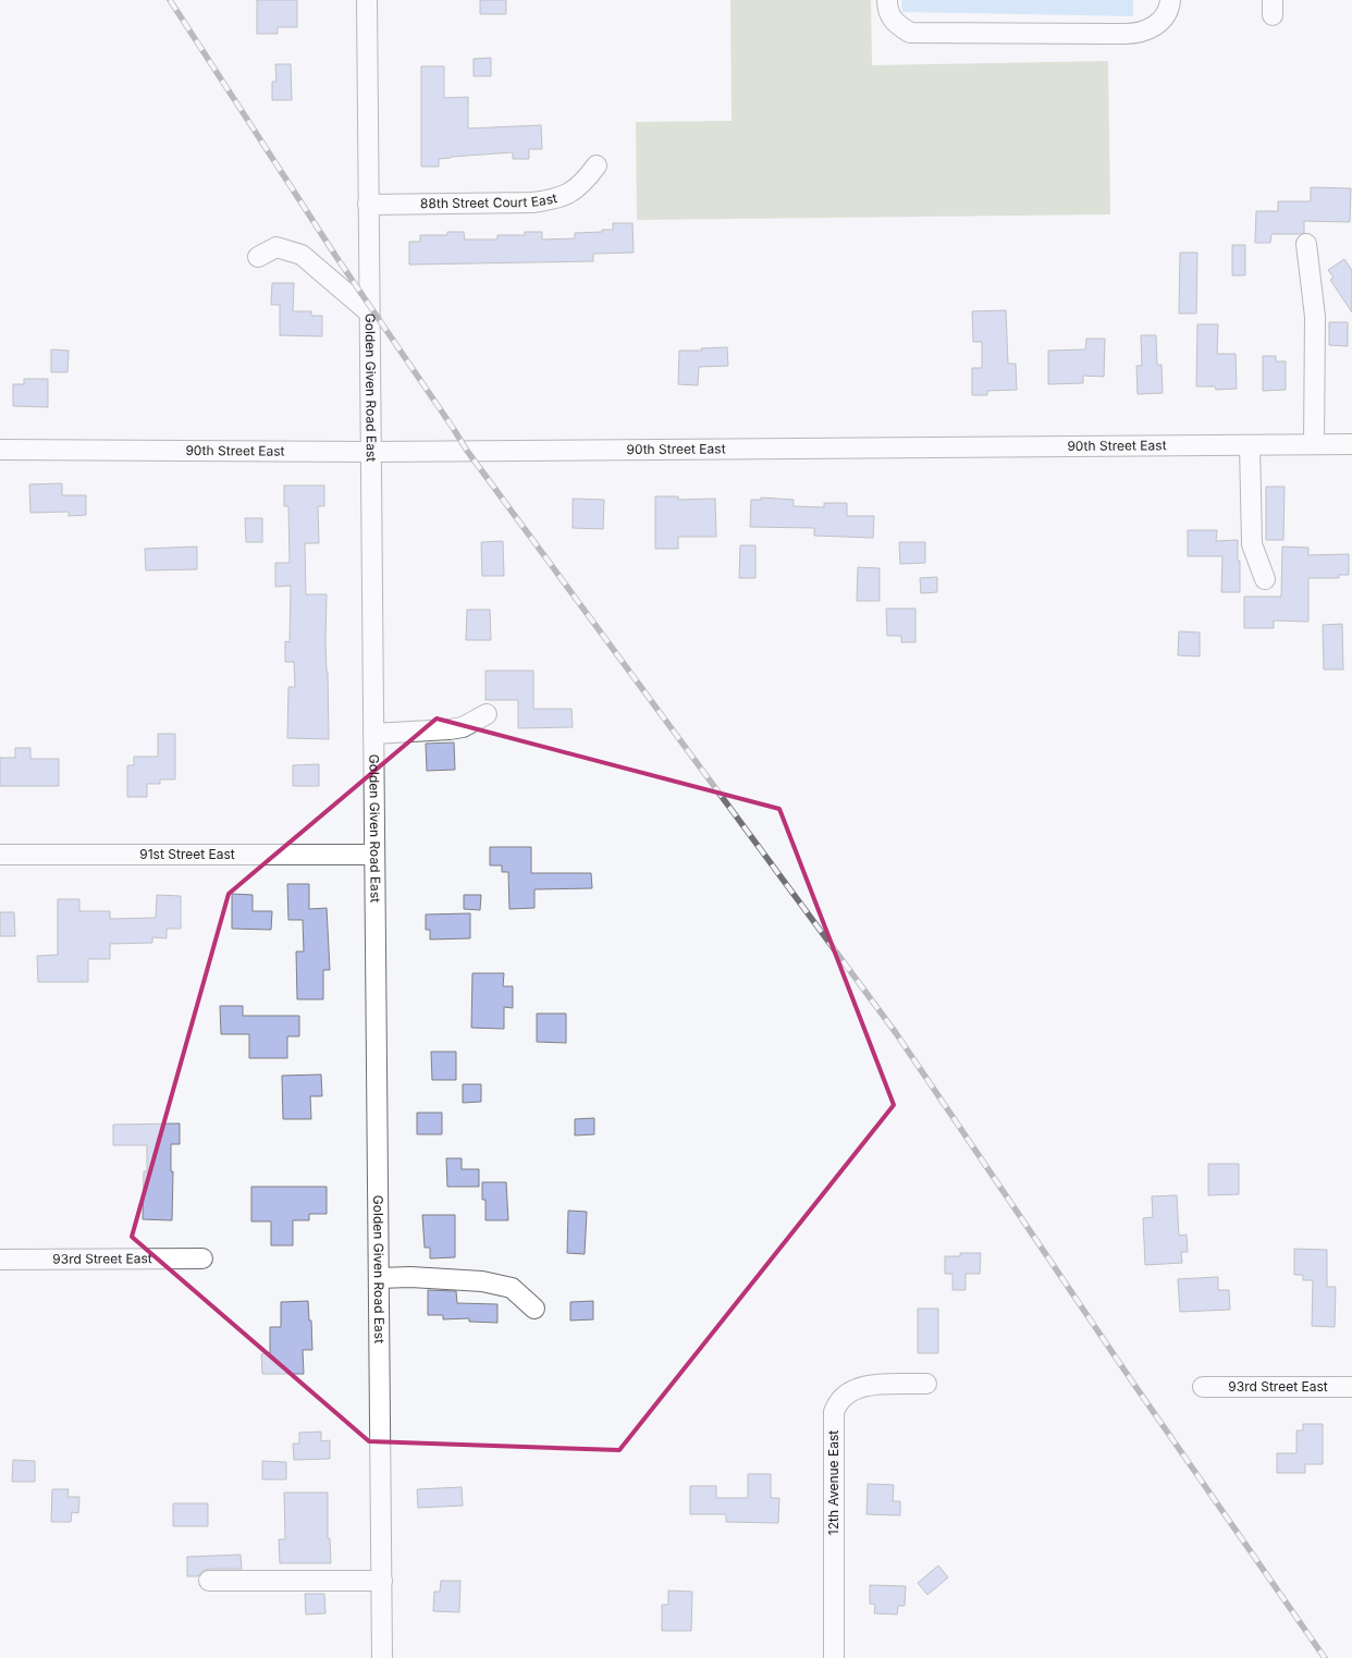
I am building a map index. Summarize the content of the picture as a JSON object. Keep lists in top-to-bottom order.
{
  "streets": {
    "street": [
      "88th Street Court East",
      "Golden Given Road East",
      "90th Street East",
      "91st Street East",
      "93rd Street East",
      "12th Avenue East"
    ]
  },
  "crossings": [
    ["88th Street Court East", "Golden Given Road East"],
    ["Golden Given Road East", "90th Street East"],
    ["Golden Given Road East", "91st Street East"]
  ]
}
